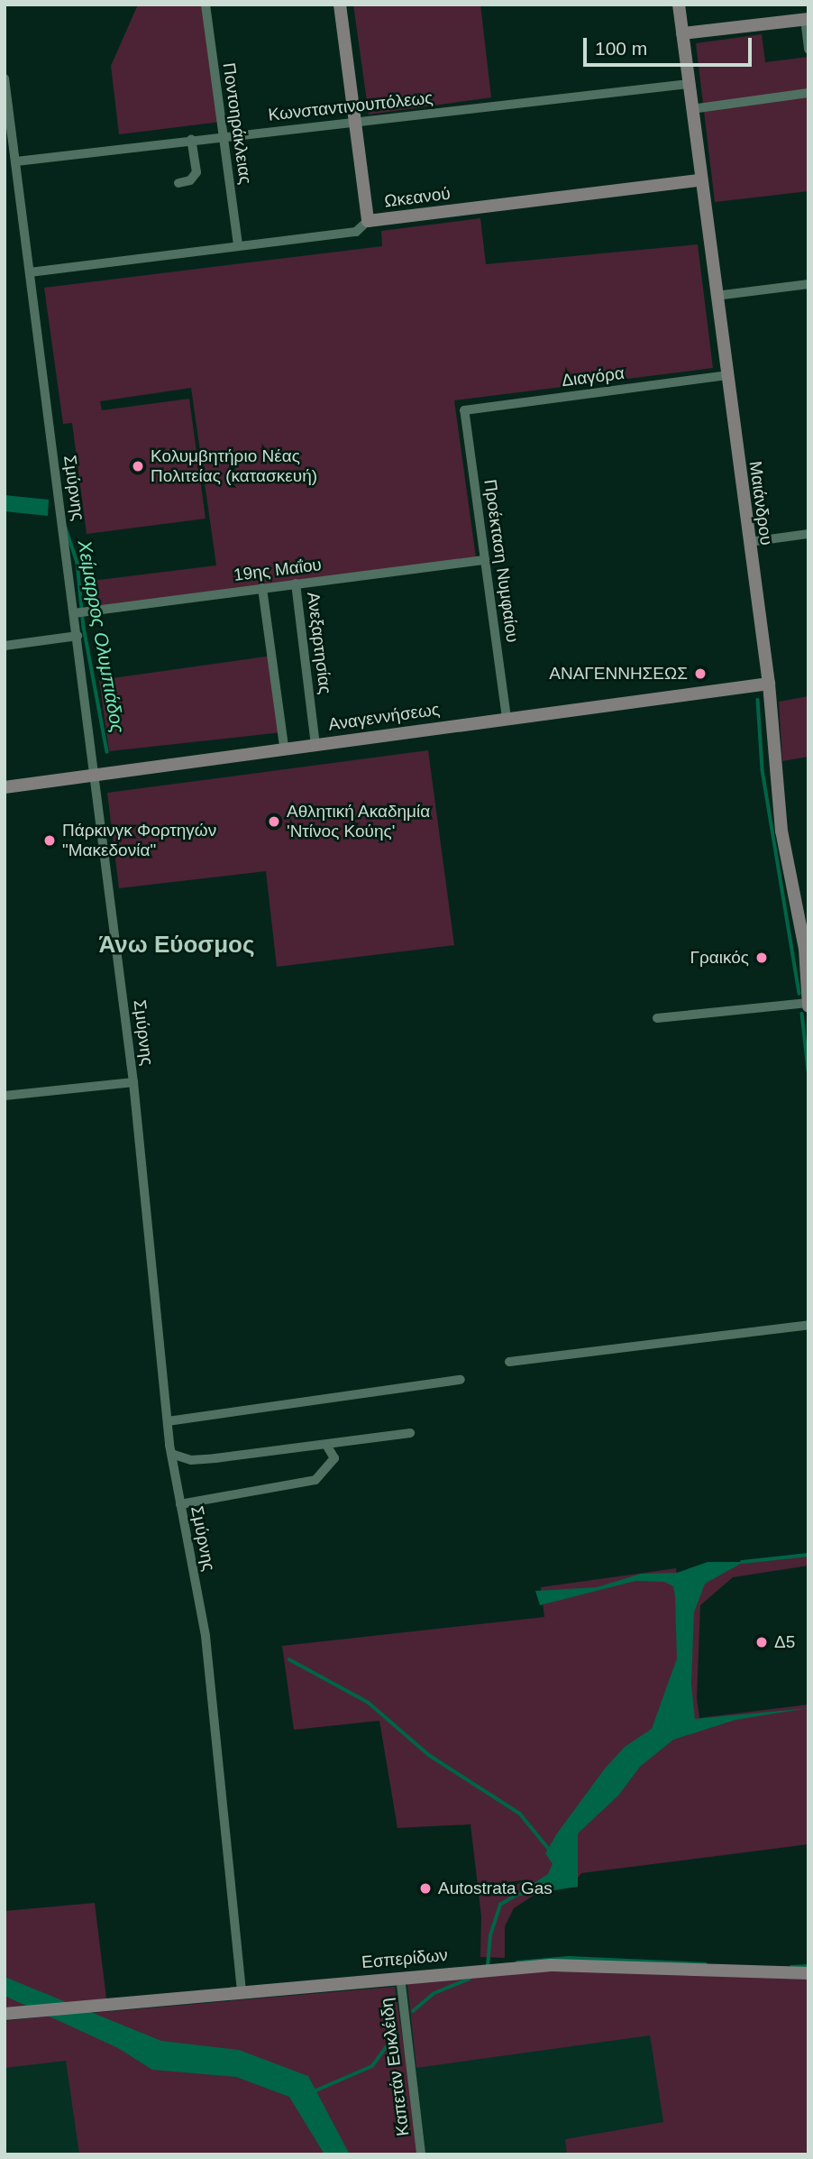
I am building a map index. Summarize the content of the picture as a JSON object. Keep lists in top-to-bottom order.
{
  "streets": {
    "street": [
      "Κωνσταντινουπόλεως",
      "Ποντοηράκλειας",
      "Ωκεανού",
      "Διαγόρα",
      "Σμύρνης",
      "Μαιάνδρου",
      "Προέκταση Νυμφαίου",
      "19ης Μαΐου",
      "Ανεξαρτησίας",
      "Αναγεννήσεως",
      "Εσπερίδων",
      "Καπετάν Ευκλέιδη"
    ]
  },
  "crossings": [
    ["Κωνσταντινουπόλεως", "Ποντοηράκλειας"],
    ["Κωνσταντινουπόλεως", "Σμύρνης"],
    ["Κωνσταντινουπόλεως", "Μαιάνδρου"],
    ["Ποντοηράκλειας", "Ωκεανού"],
    ["Ωκεανού", "Σμύρνης"],
    ["Ωκεανού", "Μαιάνδρου"],
    ["Διαγόρα", "Μαιάνδρου"],
    ["Διαγόρα", "Προέκταση Νυμφαίου"],
    ["Σμύρνης", "19ης Μαΐου"],
    ["Σμύρνης", "Αναγεννήσεως"],
    ["Σμύρνης", "Εσπερίδων"],
    ["Μαιάνδρου", "Αναγεννήσεως"],
    ["Προέκταση Νυμφαίου", "19ης Μαΐου"],
    ["Προέκταση Νυμφαίου", "Αναγεννήσεως"],
    ["19ης Μαΐου", "Ανεξαρτησίας"],
    ["Ανεξαρτησίας", "Αναγεννήσεως"],
    ["Εσπερίδων", "Καπετάν Ευκλέιδη"]
  ],
  "districts": ["Άνω Εύοσμος"],
  "water": ["Χείμαρρος Ολυμπιάδος"],
  "places": [
    "Κολυμβητήριο Νέας Πολιτείας (κατασκευή)",
    "ΑΝΑΓΕΝΝΗΣΕΩΣ",
    "Αθλητική Ακαδημία 'Ντίνος Κούης'",
    "Πάρκινγκ Φορτηγών \"Μακεδονία\"",
    "Γραικός",
    "Δ5",
    "Autostrata Gas"
  ],
  "scale_bar": "100 m"
}
